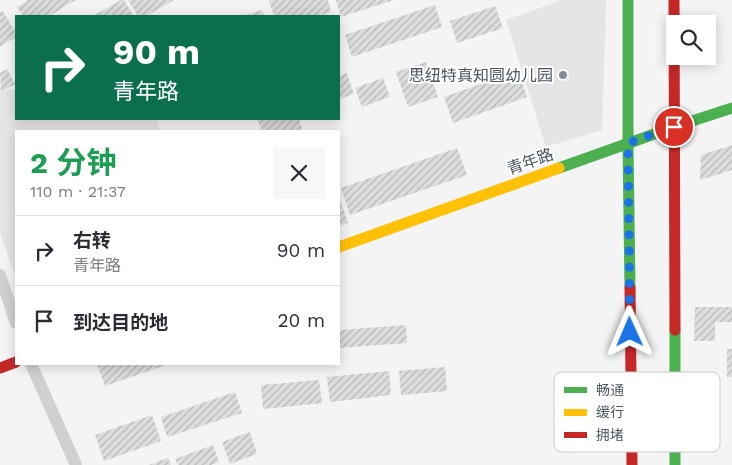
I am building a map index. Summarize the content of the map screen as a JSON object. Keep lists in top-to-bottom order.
{
  "streets": {
    "main road": ["青年路"]
  },
  "places": ["思纽特真知圆幼儿园"],
  "legend": ["畅通", "缓行", "拥堵"],
  "page": {
    "turn": ["90 m", "青年路"],
    "heading": ["2 分钟", "110 m · 21:37"],
    "list": [
      {
        "name": "右转",
        "note": "青年路",
        "value": "90 m"
      },
      {
        "name": "到达目的地",
        "value": "20 m"
      }
    ]
  }
}
